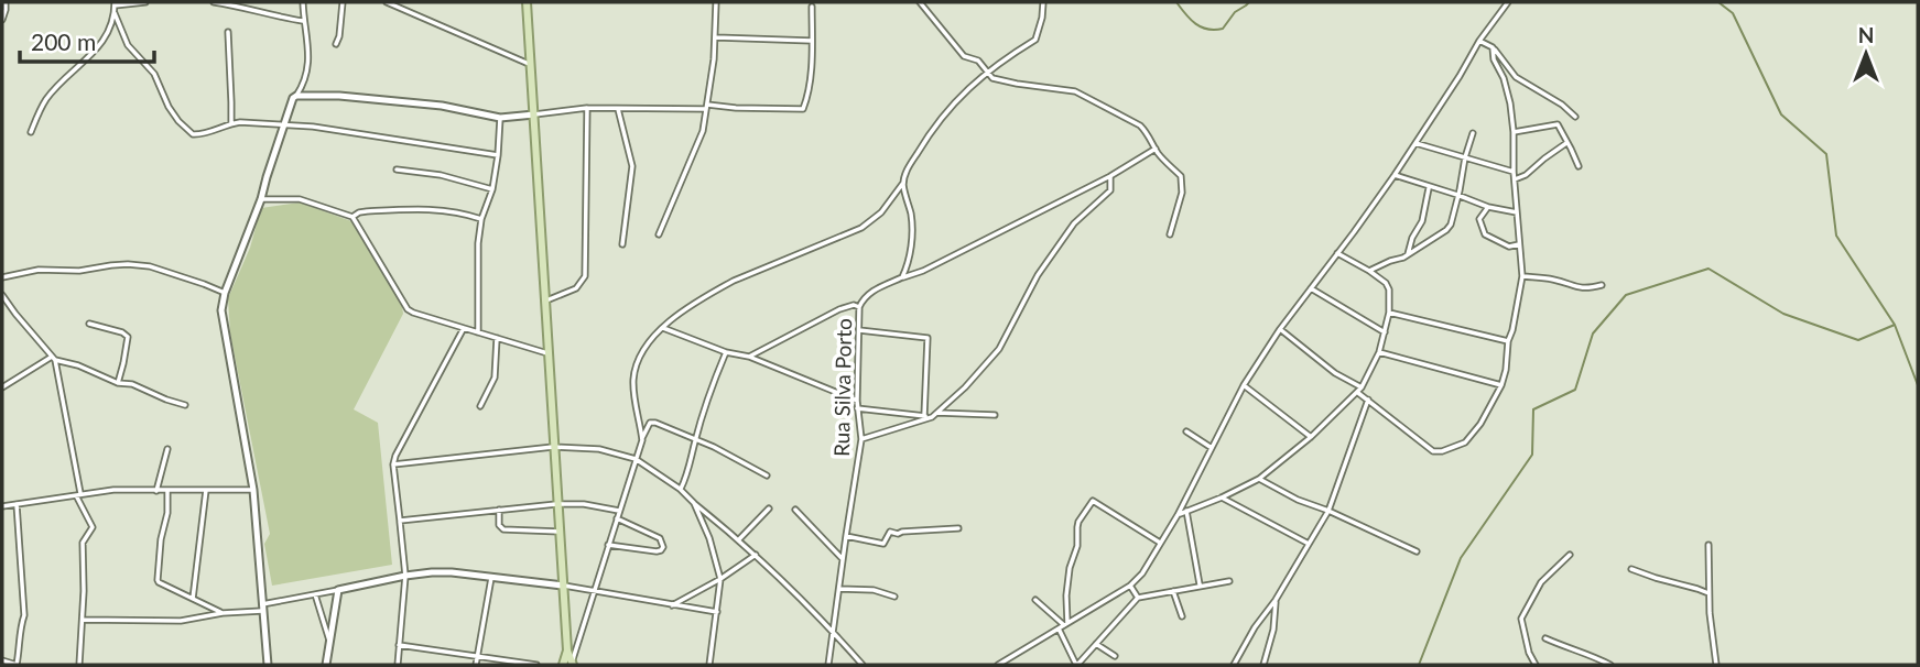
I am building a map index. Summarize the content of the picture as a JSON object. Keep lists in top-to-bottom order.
{
  "streets": {
    "street": ["Rua Silva Porto"]
  },
  "scale_bar": "200 m",
  "north": "top"
}
